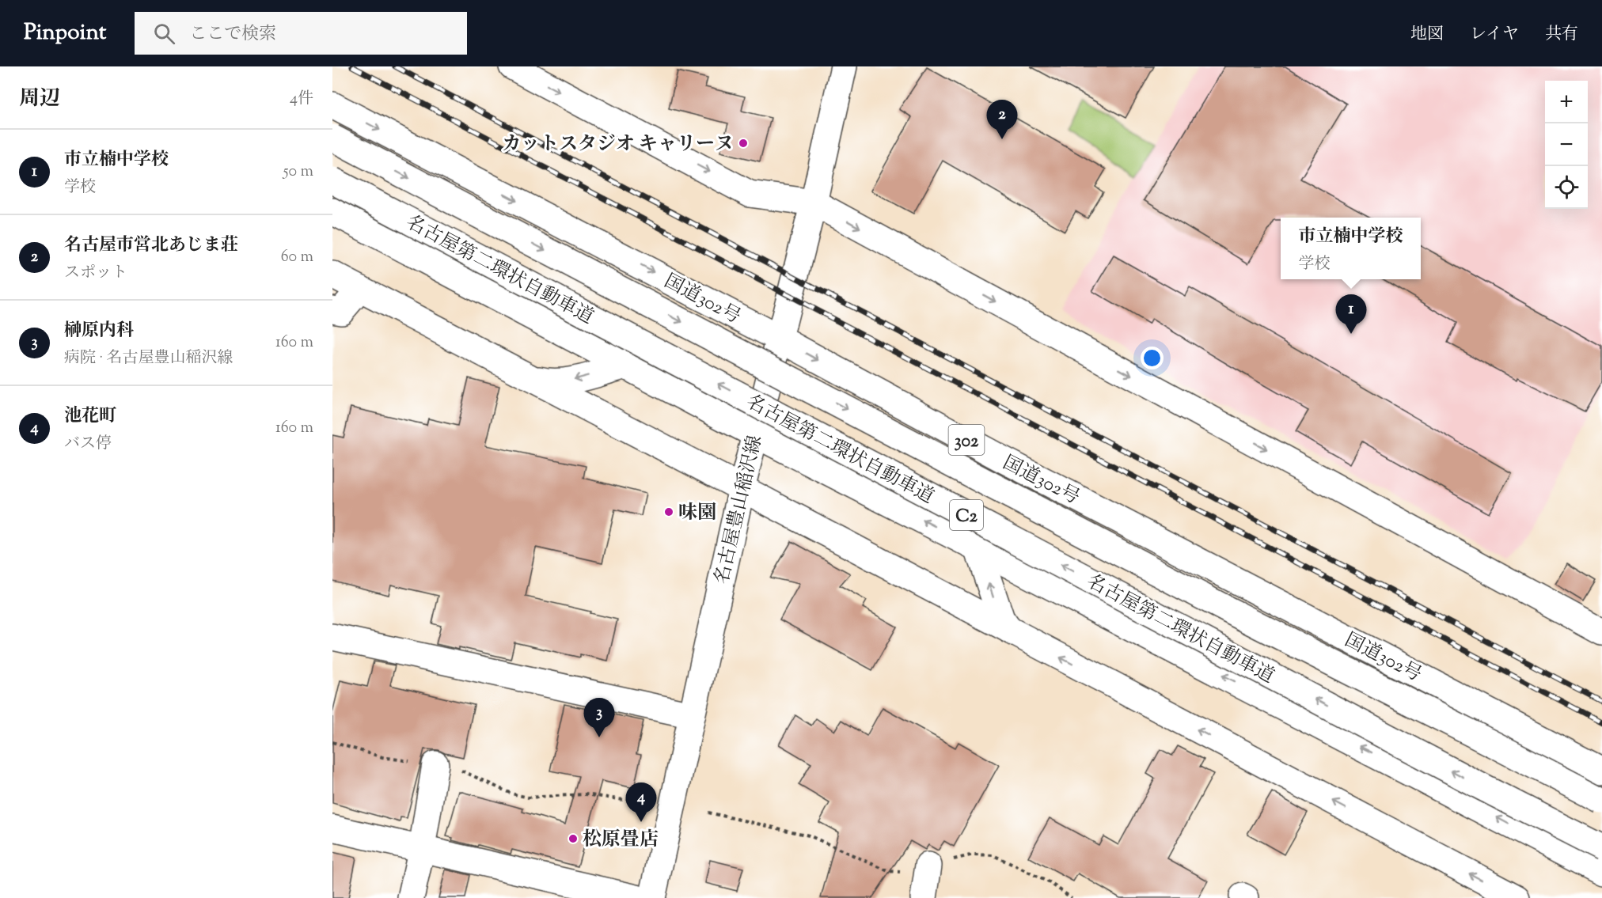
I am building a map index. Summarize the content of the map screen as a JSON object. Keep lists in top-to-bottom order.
{
  "streets": {
    "main road": [
      "名古屋第二環状自動車道",
      "国道302号",
      "302",
      "名古屋豊山稲沢線",
      "C2"
    ]
  },
  "crossings": [
    ["国道302号", "名古屋豊山稲沢線"]
  ],
  "places": ["カットスタジオ キャリーヌ", "味園", "松原畳店"],
  "page": {
    "header": "Pinpoint",
    "search": "ここで検索",
    "nav": ["地図", "レイヤ", "共有"],
    "heading": ["周辺", "4件"],
    "map_buttons": ["+", "−"],
    "pins": [
      "2",
      "1",
      "3",
      "4"
    ],
    "list": [
      {
        "mark": "1",
        "name": "市立楠中学校",
        "note": "学校",
        "value": "50 m"
      },
      {
        "mark": "2",
        "name": "名古屋市営北あじま荘",
        "note": "スポット",
        "value": "60 m"
      },
      {
        "mark": "3",
        "name": "榊原内科",
        "note": "病院 · 名古屋豊山稲沢線",
        "value": "160 m"
      },
      {
        "mark": "4",
        "name": "池花町",
        "note": "バス停",
        "value": "160 m"
      }
    ],
    "popup": ["市立楠中学校", "学校"]
  }
}
